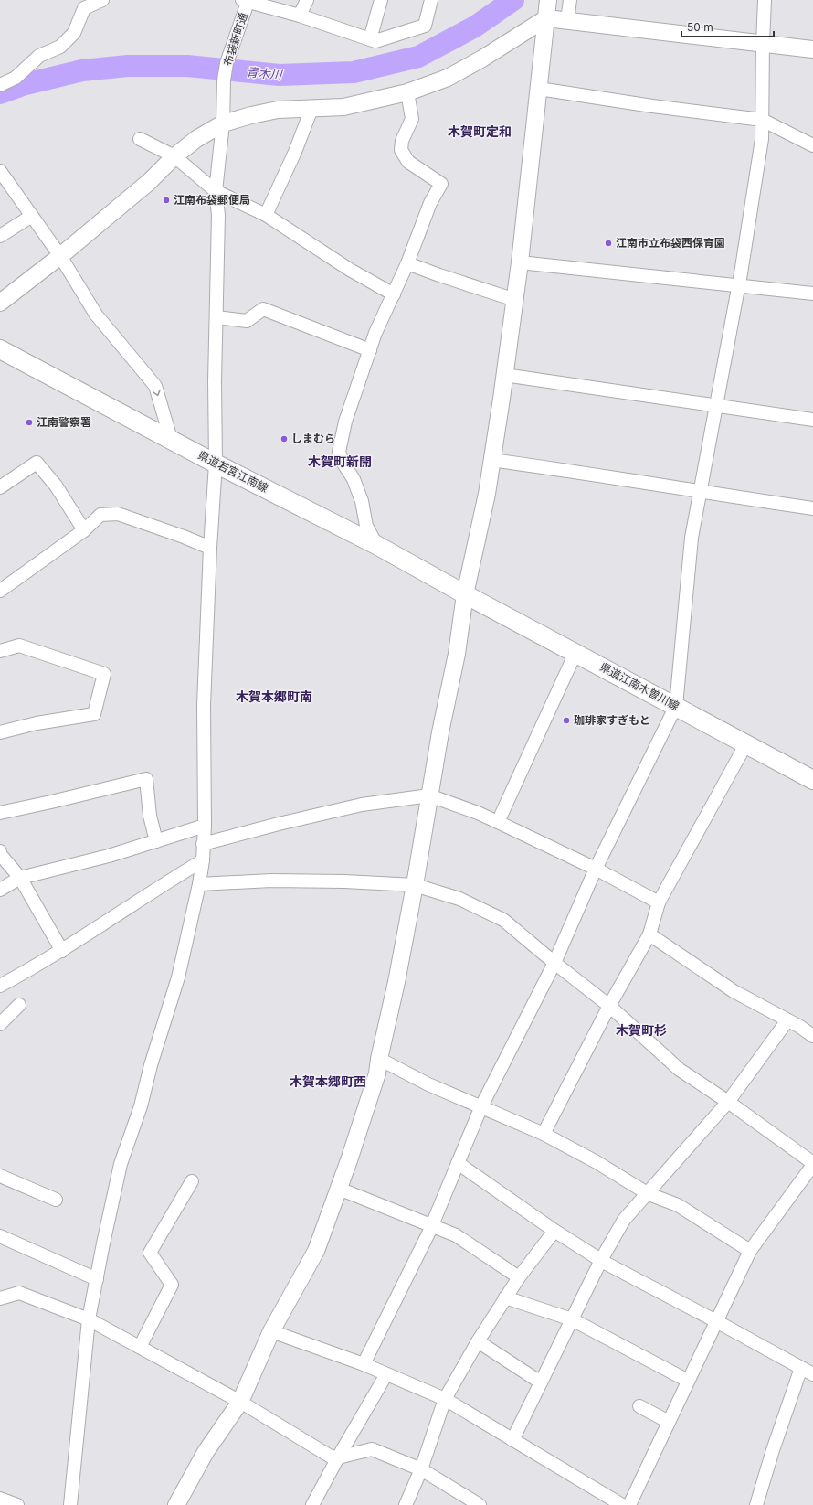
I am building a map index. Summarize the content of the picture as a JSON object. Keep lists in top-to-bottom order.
{
  "streets": {
    "main road": ["県道若宮江南線", "県道江南木曽川線"],
    "street": ["布袋新町通"]
  },
  "crossings": [
    ["布袋新町通", "県道若宮江南線"],
    ["県道若宮江南線", "県道江南木曽川線"]
  ],
  "districts": [
    "木賀町定和",
    "木賀町新開",
    "木賀本郷町南",
    "木賀町杉",
    "木賀本郷町西"
  ],
  "water": ["青木川"],
  "places": [
    "江南布袋郵便局",
    "江南市立布袋西保育園",
    "江南警察署",
    "しまむら",
    "珈琲家すぎもと"
  ],
  "scale_bar": "50 m"
}
